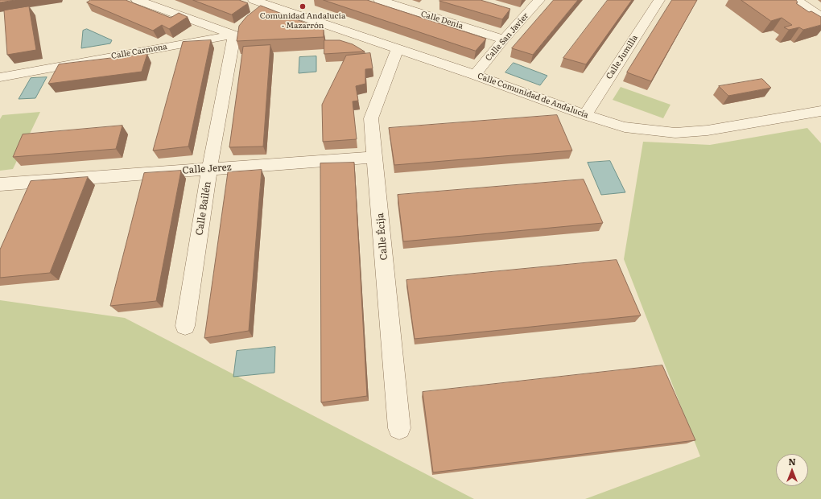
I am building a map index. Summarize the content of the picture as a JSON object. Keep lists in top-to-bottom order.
{
  "streets": {
    "street": [
      "Calle Denia",
      "Calle San Javier",
      "Calle Carmona",
      "Calle Jumilla",
      "Calle Comunidad de Andalucía",
      "Calle Jerez",
      "Calle Bailén",
      "Calle Écija"
    ]
  },
  "crossings": [
    ["Calle Denia", "Calle San Javier"],
    ["Calle San Javier", "Calle Comunidad de Andalucía"],
    ["Calle Carmona", "Calle Bailén"],
    ["Calle Jumilla", "Calle Comunidad de Andalucía"],
    ["Calle Comunidad de Andalucía", "Calle Écija"],
    ["Calle Jerez", "Calle Bailén"],
    ["Calle Jerez", "Calle Écija"]
  ],
  "places": ["Comunidad Andalucía - Mazarrón"],
  "north": "top"
}
